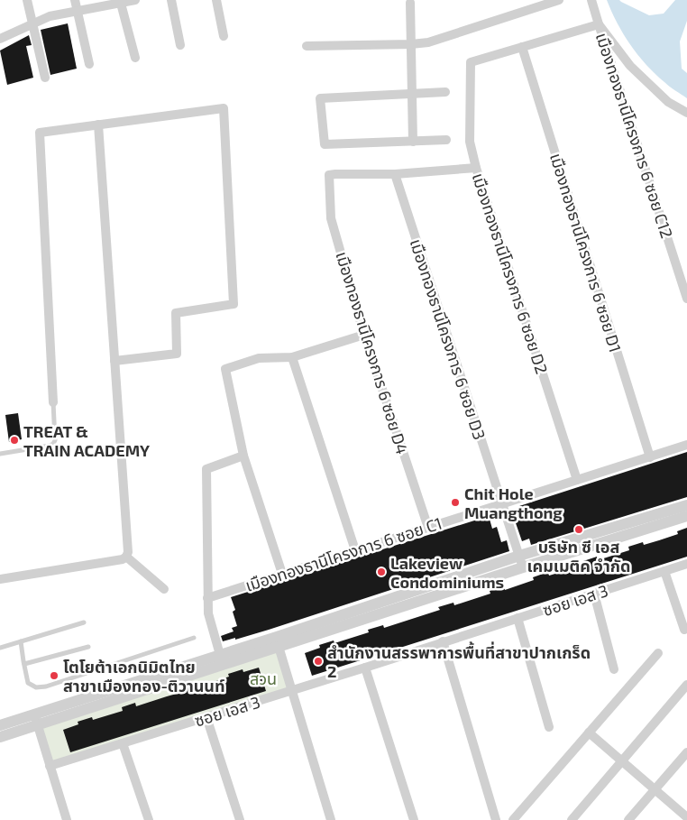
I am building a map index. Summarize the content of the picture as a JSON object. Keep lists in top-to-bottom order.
{
  "streets": {
    "street": [
      "เมืองทองธานีโครงการ 6 ซอย C12",
      "เมืองทองธานีโครงการ 6 ซอย D1",
      "เมืองทองธานีโครงการ 6 ซอย D2",
      "เมืองทองธานีโครงการ 6 ซอย D3",
      "เมืองทองธานีโครงการ 6 ซอย D4",
      "เมืองทองธานีโครงการ 6 ซอย C1",
      "ซอย เอส 3"
    ]
  },
  "crossings": [
    ["เมืองทองธานีโครงการ 6 ซอย D1", "เมืองทองธานีโครงการ 6 ซอย D2"],
    ["เมืองทองธานีโครงการ 6 ซอย D1", "เมืองทองธานีโครงการ 6 ซอย C1"],
    ["เมืองทองธานีโครงการ 6 ซอย D2", "เมืองทองธานีโครงการ 6 ซอย C1"],
    ["เมืองทองธานีโครงการ 6 ซอย D3", "เมืองทองธานีโครงการ 6 ซอย D4"],
    ["เมืองทองธานีโครงการ 6 ซอย D3", "เมืองทองธานีโครงการ 6 ซอย C1"],
    ["เมืองทองธานีโครงการ 6 ซอย D4", "เมืองทองธานีโครงการ 6 ซอย C1"]
  ],
  "parks": ["สวน"],
  "places": [
    "TREAT & TRAIN ACADEMY",
    "Chit Hole Muangthong",
    "บริษัท ซี เอส เคมเมติค จำกัด",
    "Lakeview Condominiums",
    "สำนักงานสรรพาการพื้นที่สาขาปากเกร็ด 2",
    "โตโยต้าเอกนิมิตไทย สาขาเมืองทอง-ติวานนท์"
  ]
}
